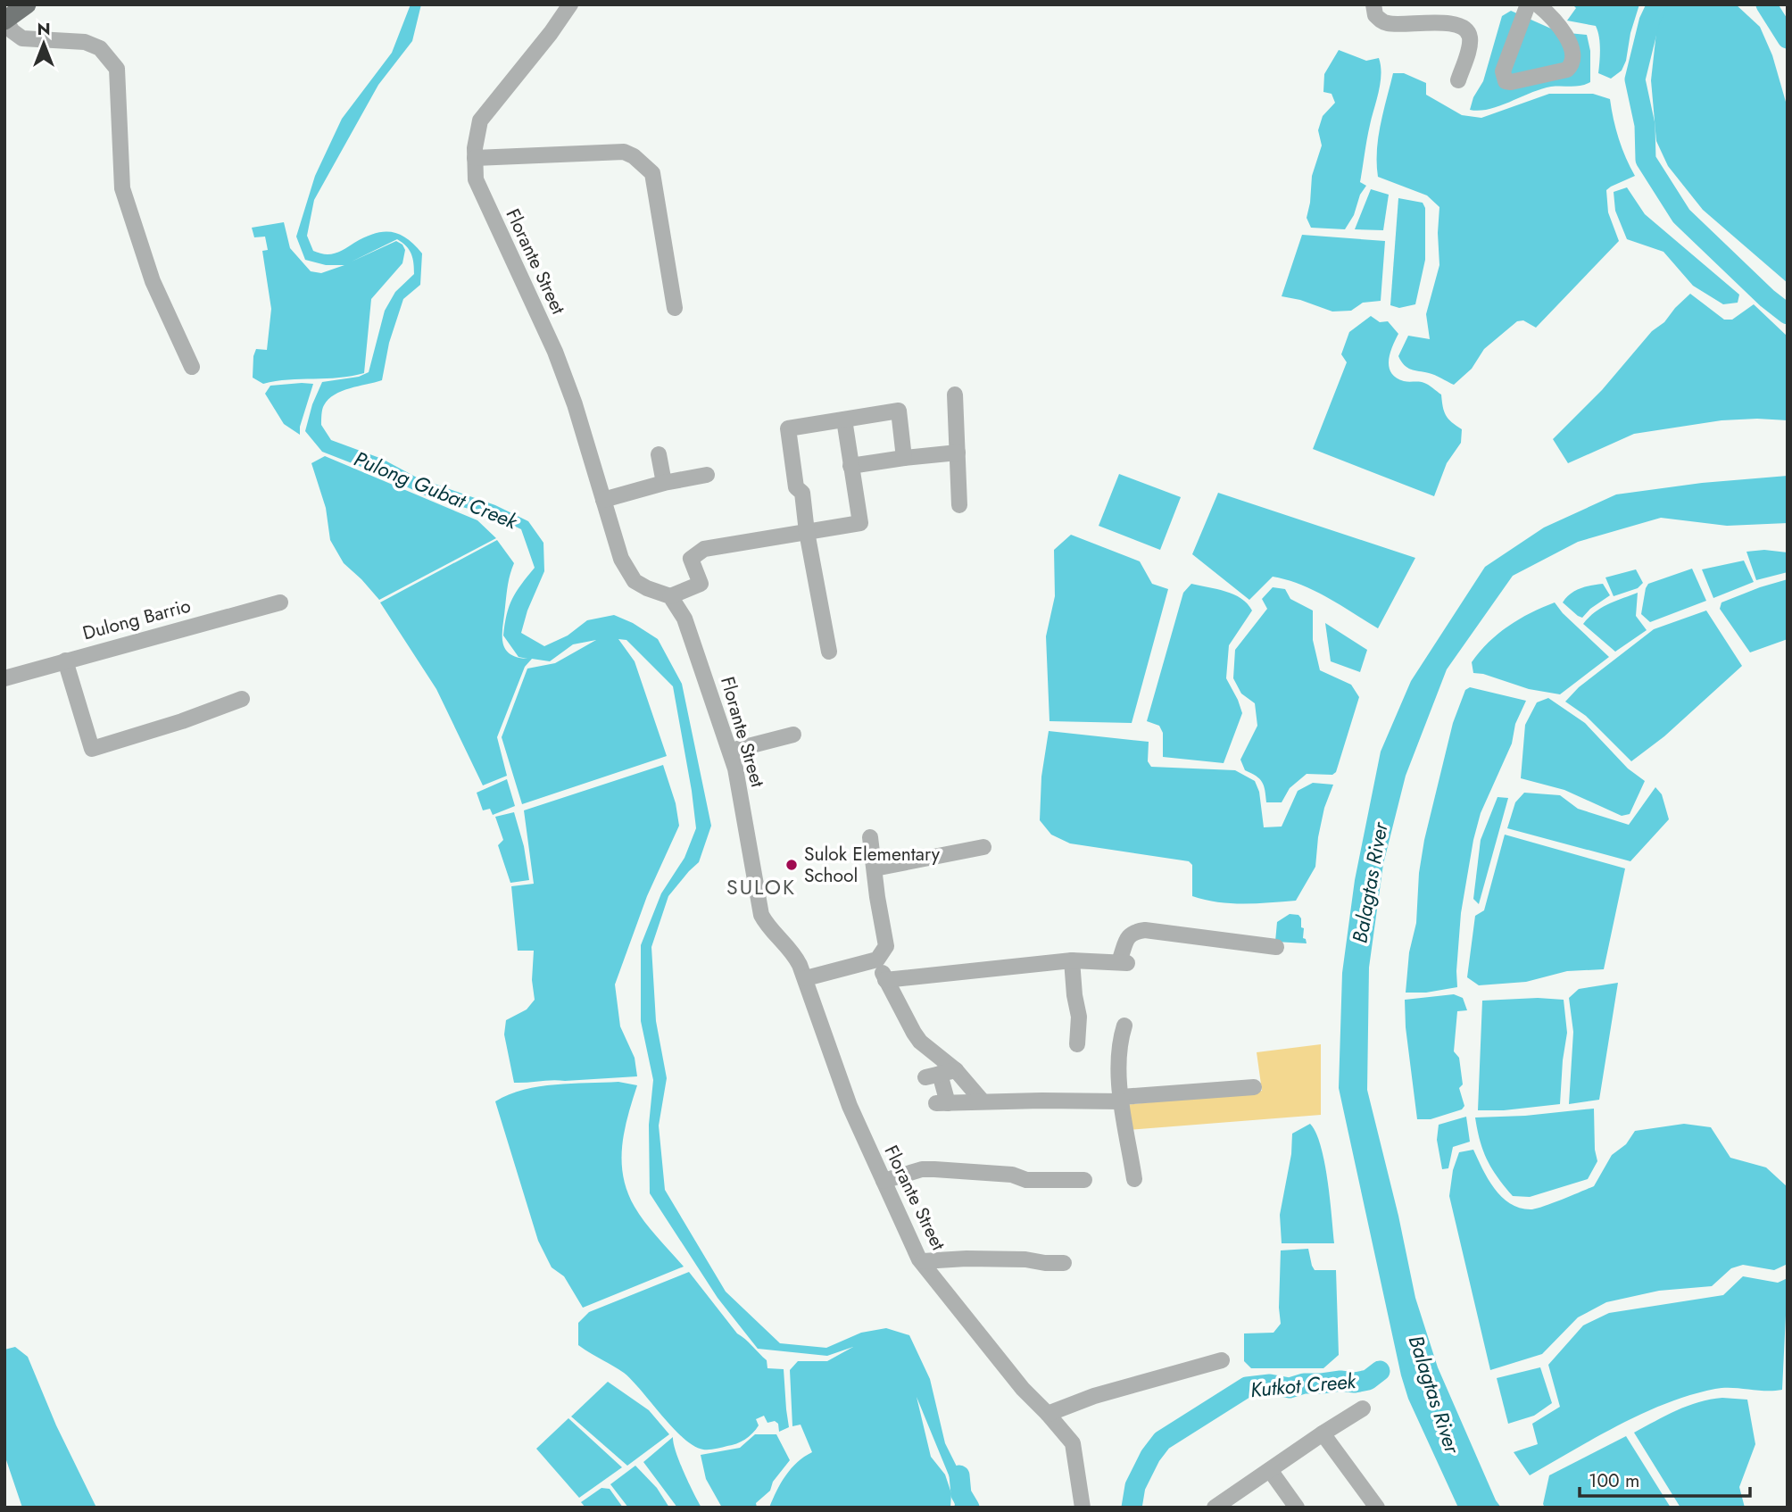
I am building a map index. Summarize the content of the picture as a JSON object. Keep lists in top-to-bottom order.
{
  "streets": {
    "street": ["Florante Street", "Dulong Barrio"]
  },
  "districts": ["SULOK"],
  "water": ["Pulong Gubat Creek", "Balagtas River", "Kutkot Creek"],
  "places": ["Sulok Elementary School"],
  "scale_bar": "100 m",
  "north": "top"
}
